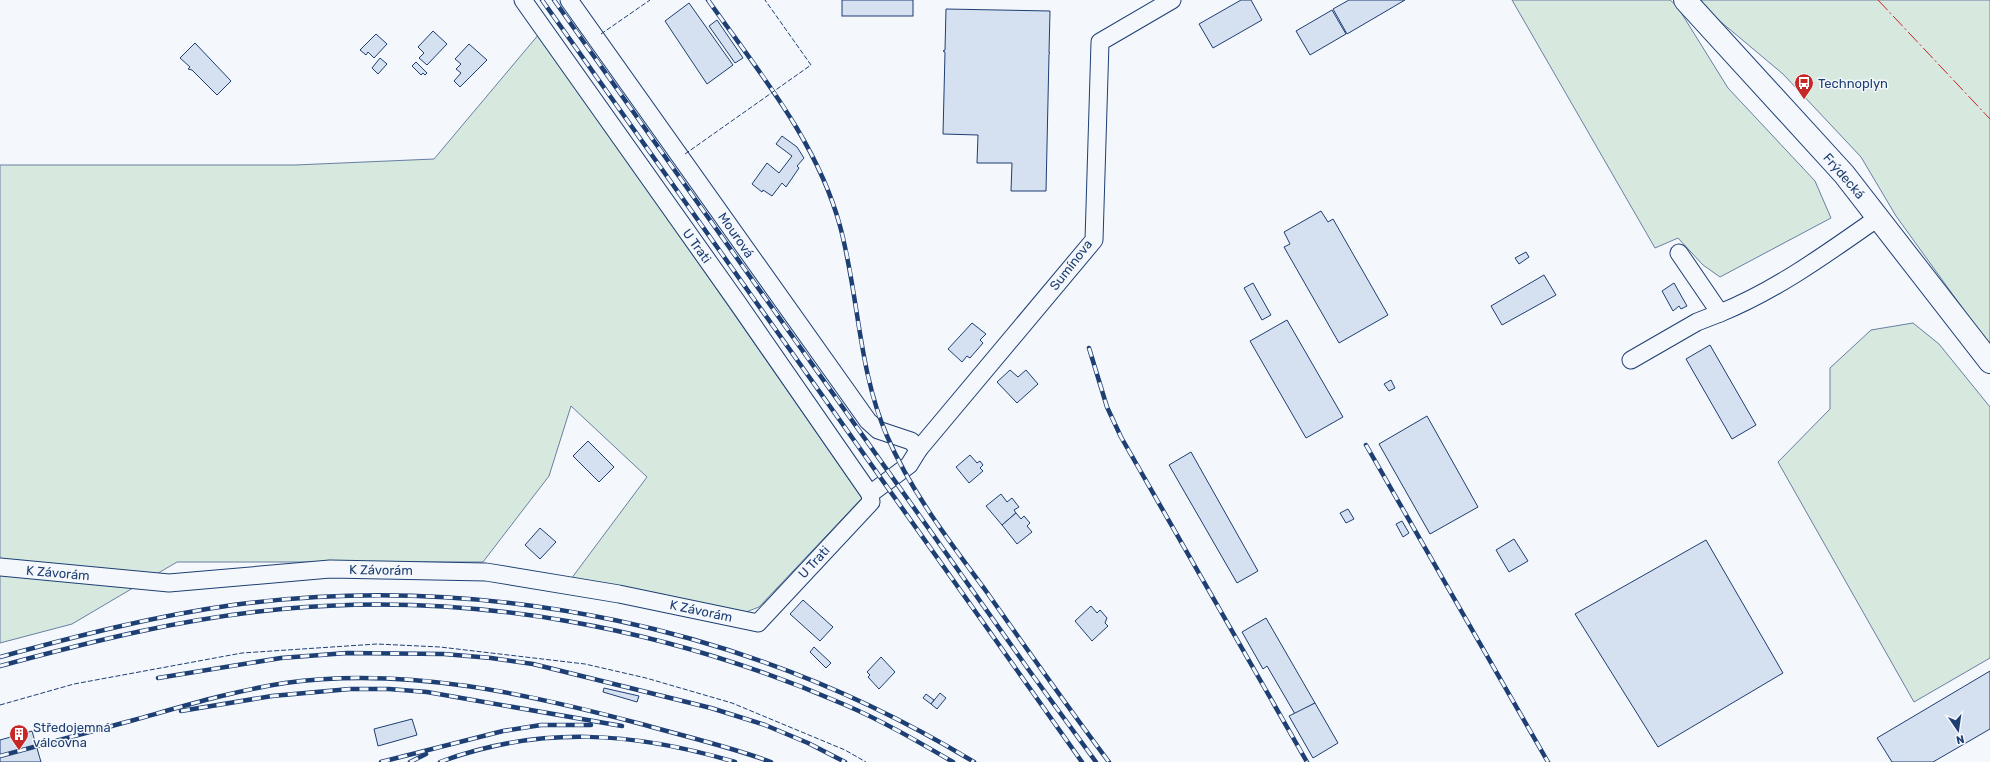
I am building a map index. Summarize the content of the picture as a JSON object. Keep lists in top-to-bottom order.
{
  "streets": {
    "main road": ["Frýdecká"],
    "street": [
      "Mourová",
      "U Trati",
      "Sumínova",
      "K Závorám"
    ]
  },
  "crossings": [
    ["Mourová", "Sumínova"],
    ["U Trati", "Sumínova"],
    ["U Trati", "K Závorám"]
  ],
  "places": {
    "bus stop": ["Technoplyn"],
    "building": ["Středojemná válcovna"]
  },
  "north": "bottom"
}
